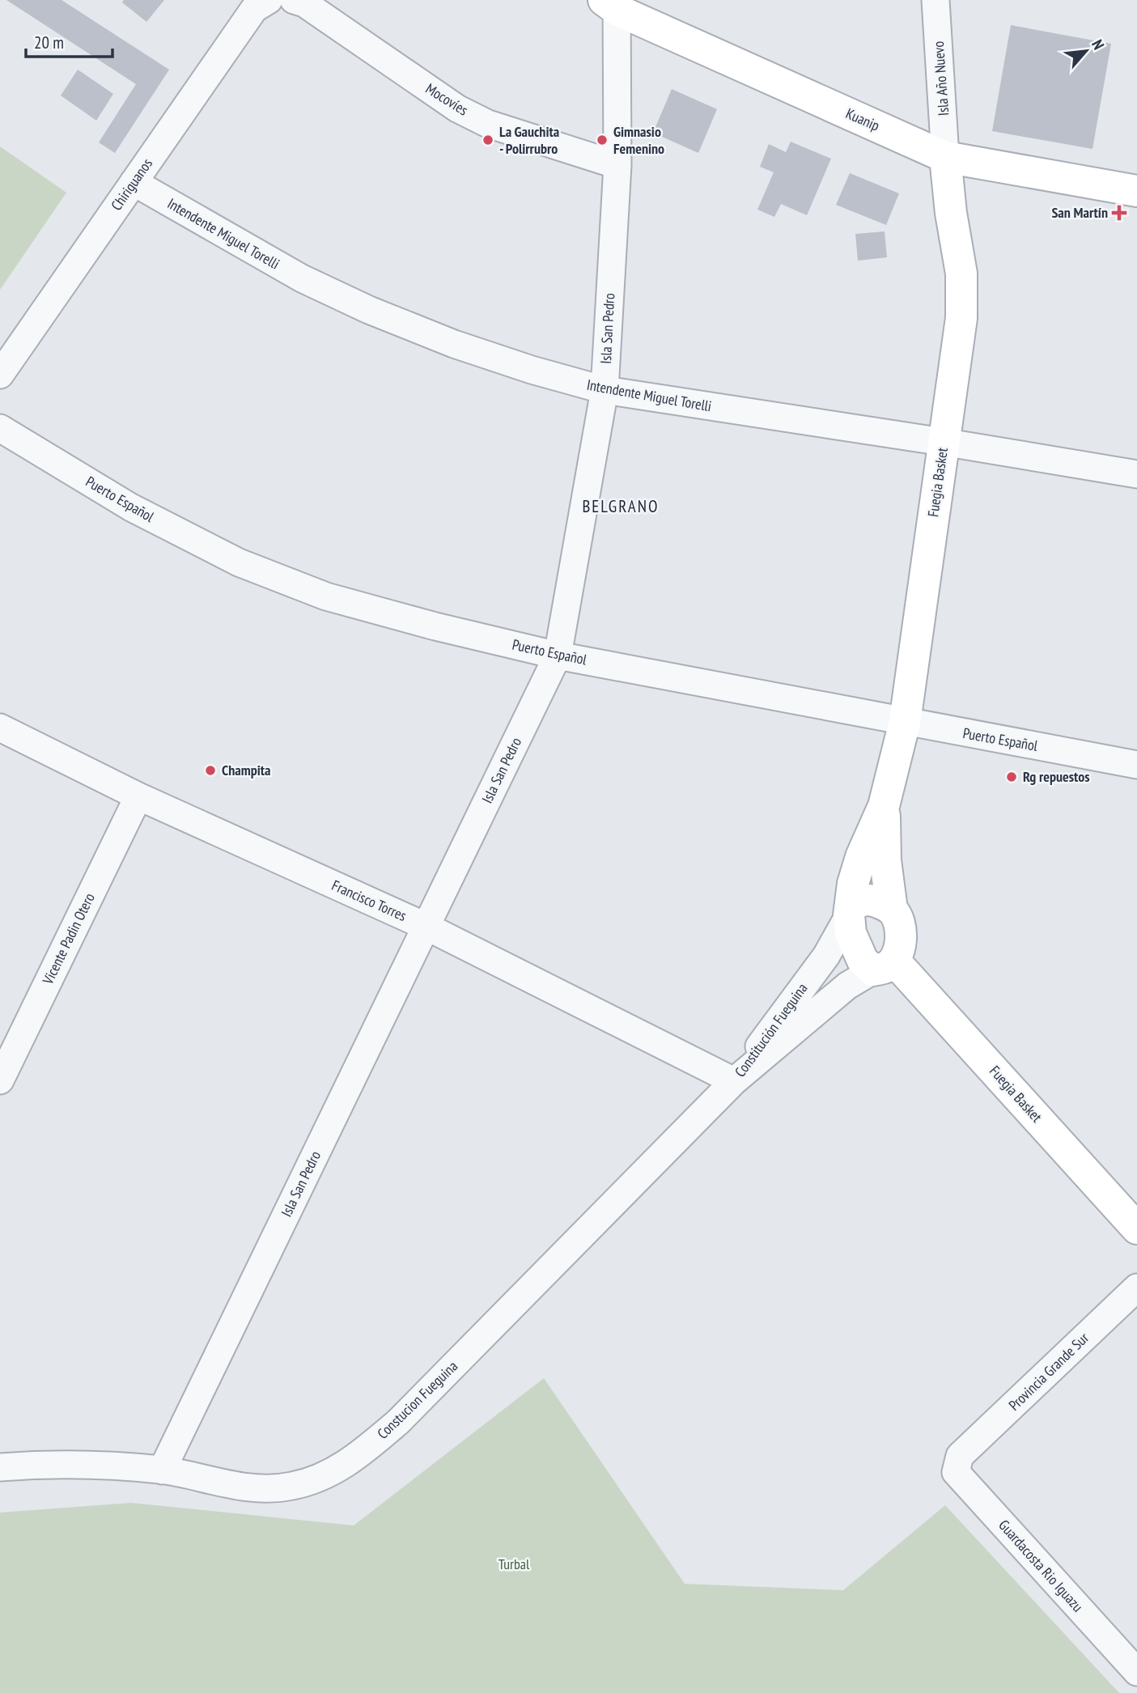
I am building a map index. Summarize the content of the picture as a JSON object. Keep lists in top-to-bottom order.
{
  "streets": {
    "main road": ["Kuanip", "Fuegia Basket"],
    "street": [
      "Isla Año Nuevo",
      "Mocovíes",
      "Chiriguanos",
      "Intendente Miguel Torelli",
      "Isla San Pedro",
      "Puerto Español",
      "Francisco Torres",
      "Vicente Padin Otero",
      "Constitución Fueguina",
      "Provincia Grande Sur",
      "Constucion Fueguina",
      "Guardacosta Rio Iguazu"
    ]
  },
  "crossings": [
    ["Isla Año Nuevo", "Kuanip"],
    ["Isla Año Nuevo", "Fuegia Basket"],
    ["Mocovíes", "Isla San Pedro"],
    ["Kuanip", "Isla San Pedro"],
    ["Kuanip", "Fuegia Basket"],
    ["Chiriguanos", "Intendente Miguel Torelli"],
    ["Intendente Miguel Torelli", "Isla San Pedro"],
    ["Intendente Miguel Torelli", "Fuegia Basket"],
    ["Isla San Pedro", "Puerto Español"],
    ["Isla San Pedro", "Francisco Torres"],
    ["Isla San Pedro", "Constucion Fueguina"],
    ["Fuegia Basket", "Puerto Español"],
    ["Fuegia Basket", "Constitución Fueguina"],
    ["Francisco Torres", "Vicente Padin Otero"],
    ["Francisco Torres", "Constitución Fueguina"],
    ["Francisco Torres", "Constucion Fueguina"],
    ["Constitución Fueguina", "Constucion Fueguina"],
    ["Provincia Grande Sur", "Guardacosta Rio Iguazu"]
  ],
  "districts": ["BELGRANO"],
  "parks": ["Turbal"],
  "places": {
    "other": [
      "La Gauchita - Polirrubro",
      "Gimnasio Femenino",
      "Champita",
      "Rg repuestos"
    ],
    "health": ["San Martín"]
  },
  "scale_bar": "20 m",
  "north": "top right"
}
